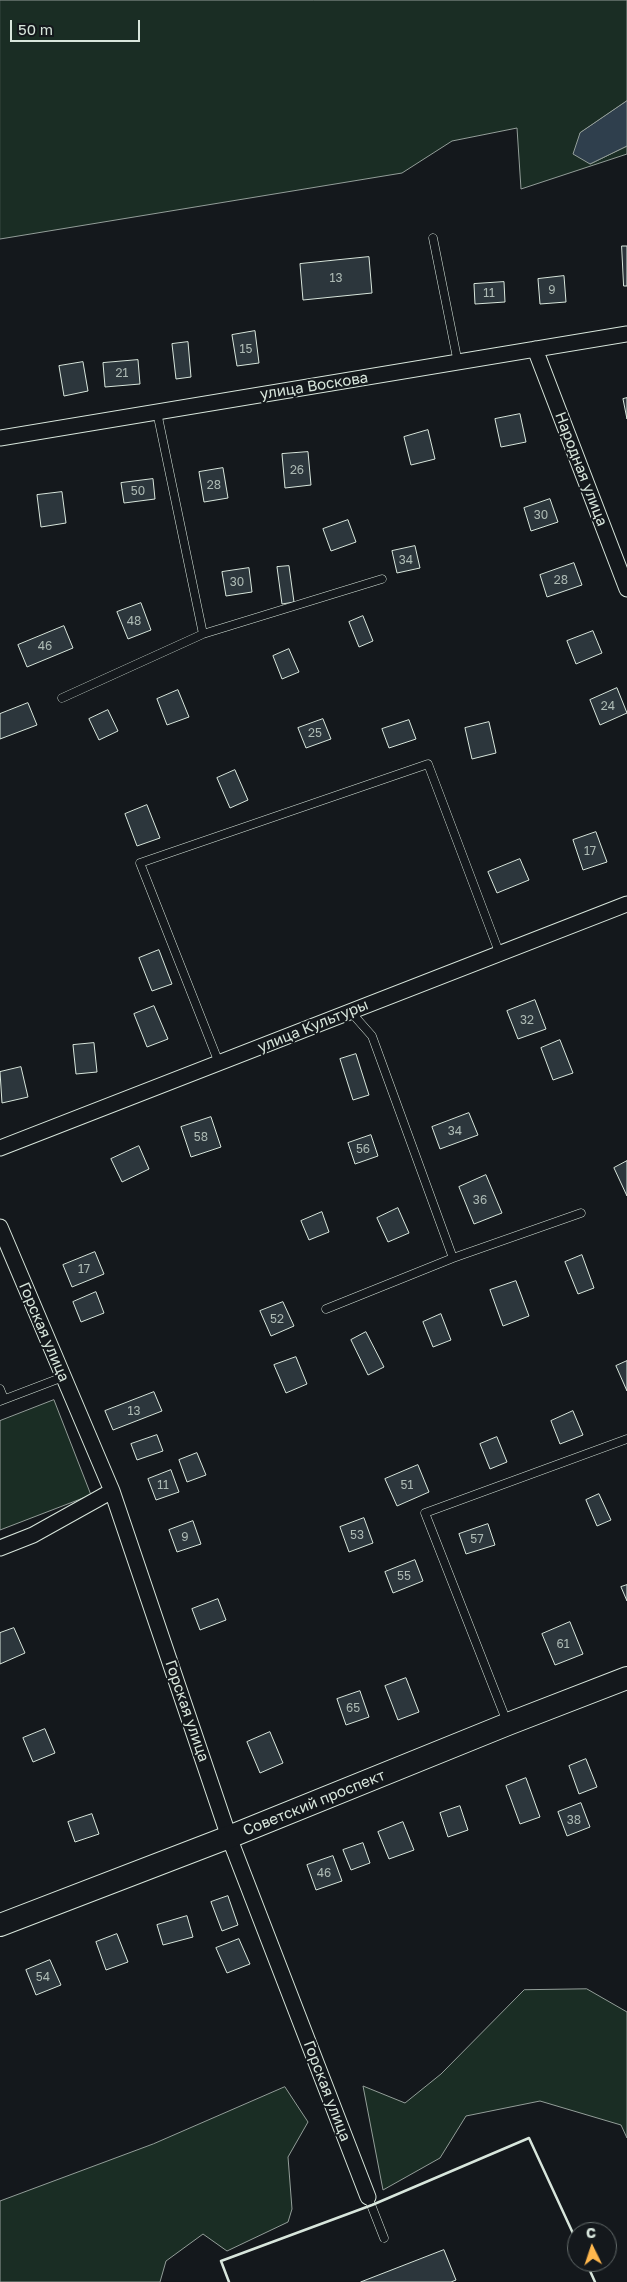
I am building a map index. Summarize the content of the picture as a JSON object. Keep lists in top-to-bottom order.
{
  "streets": {
    "street": [
      "улица Воскова",
      "Народная улица",
      "улица Культуры",
      "Горская улица",
      "Советский проспект"
    ]
  },
  "crossings": [
    ["улица Воскова", "Народная улица"],
    ["Горская улица", "Советский проспект"]
  ],
  "house_numbers": [
    "13",
    "9",
    "11",
    "15",
    "21",
    "26",
    "28",
    "50",
    "30",
    "34",
    "28",
    "30",
    "48",
    "46",
    "24",
    "25",
    "17",
    "32",
    "34",
    "58",
    "56",
    "36",
    "17",
    "52",
    "13",
    "11",
    "51",
    "53",
    "9",
    "57",
    "55",
    "61",
    "65",
    "38",
    "46",
    "54"
  ],
  "scale_bar": "50 m",
  "north": "top"
}
